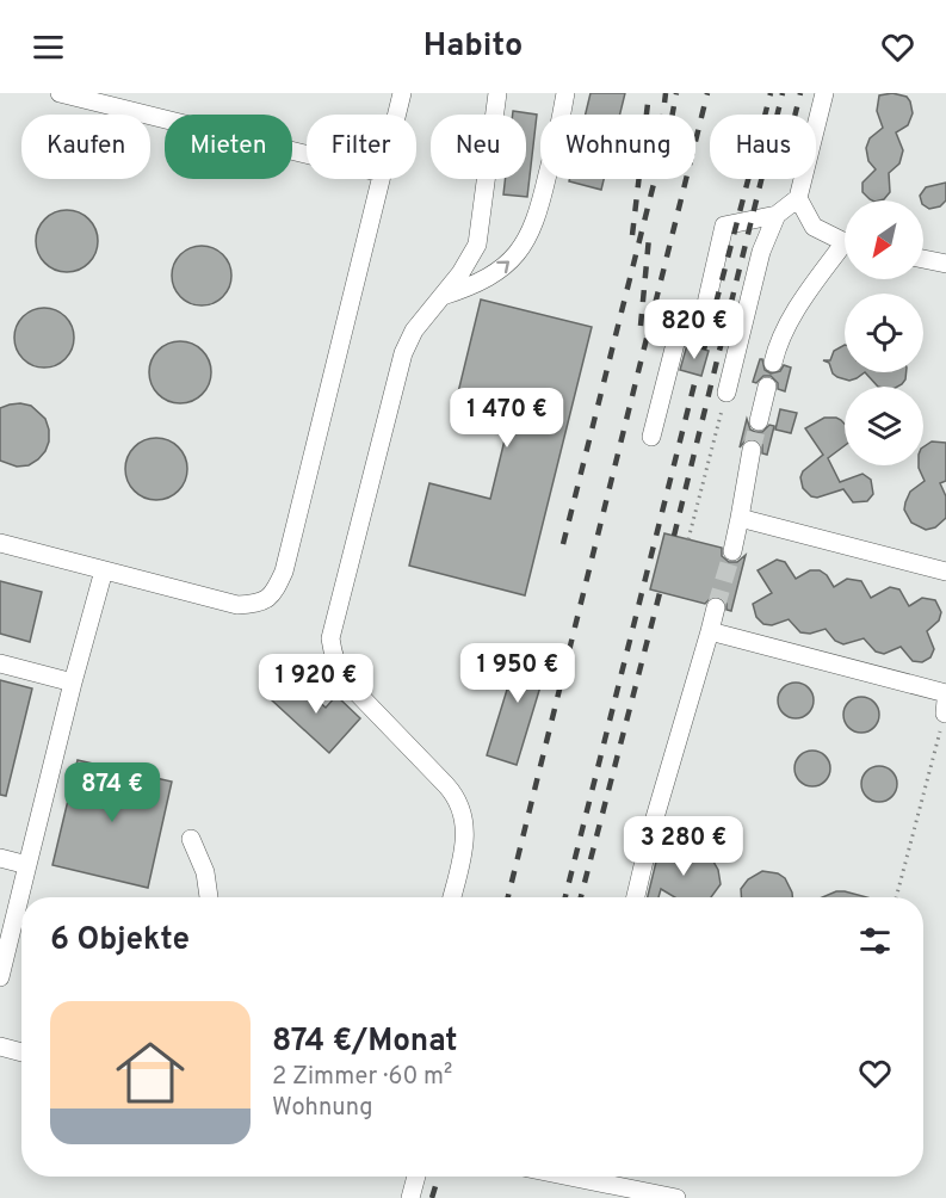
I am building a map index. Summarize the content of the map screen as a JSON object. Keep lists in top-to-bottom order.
{
  "north": "bottom left",
  "page": {
    "header": "Habito",
    "chip": [
      "Kaufen",
      "Mieten",
      "Filter",
      "Neu",
      "Wohnung",
      "Haus"
    ],
    "price": [
      "820 €",
      "1 470 €",
      "1 950 €",
      "1 920 €",
      "874 €",
      "3 280 €"
    ],
    "heading": "6 Objekte",
    "list": [
      {
        "name": "874 €/Monat",
        "note": "2 Zimmer · 60 m² · Wohnung"
      }
    ]
  }
}
